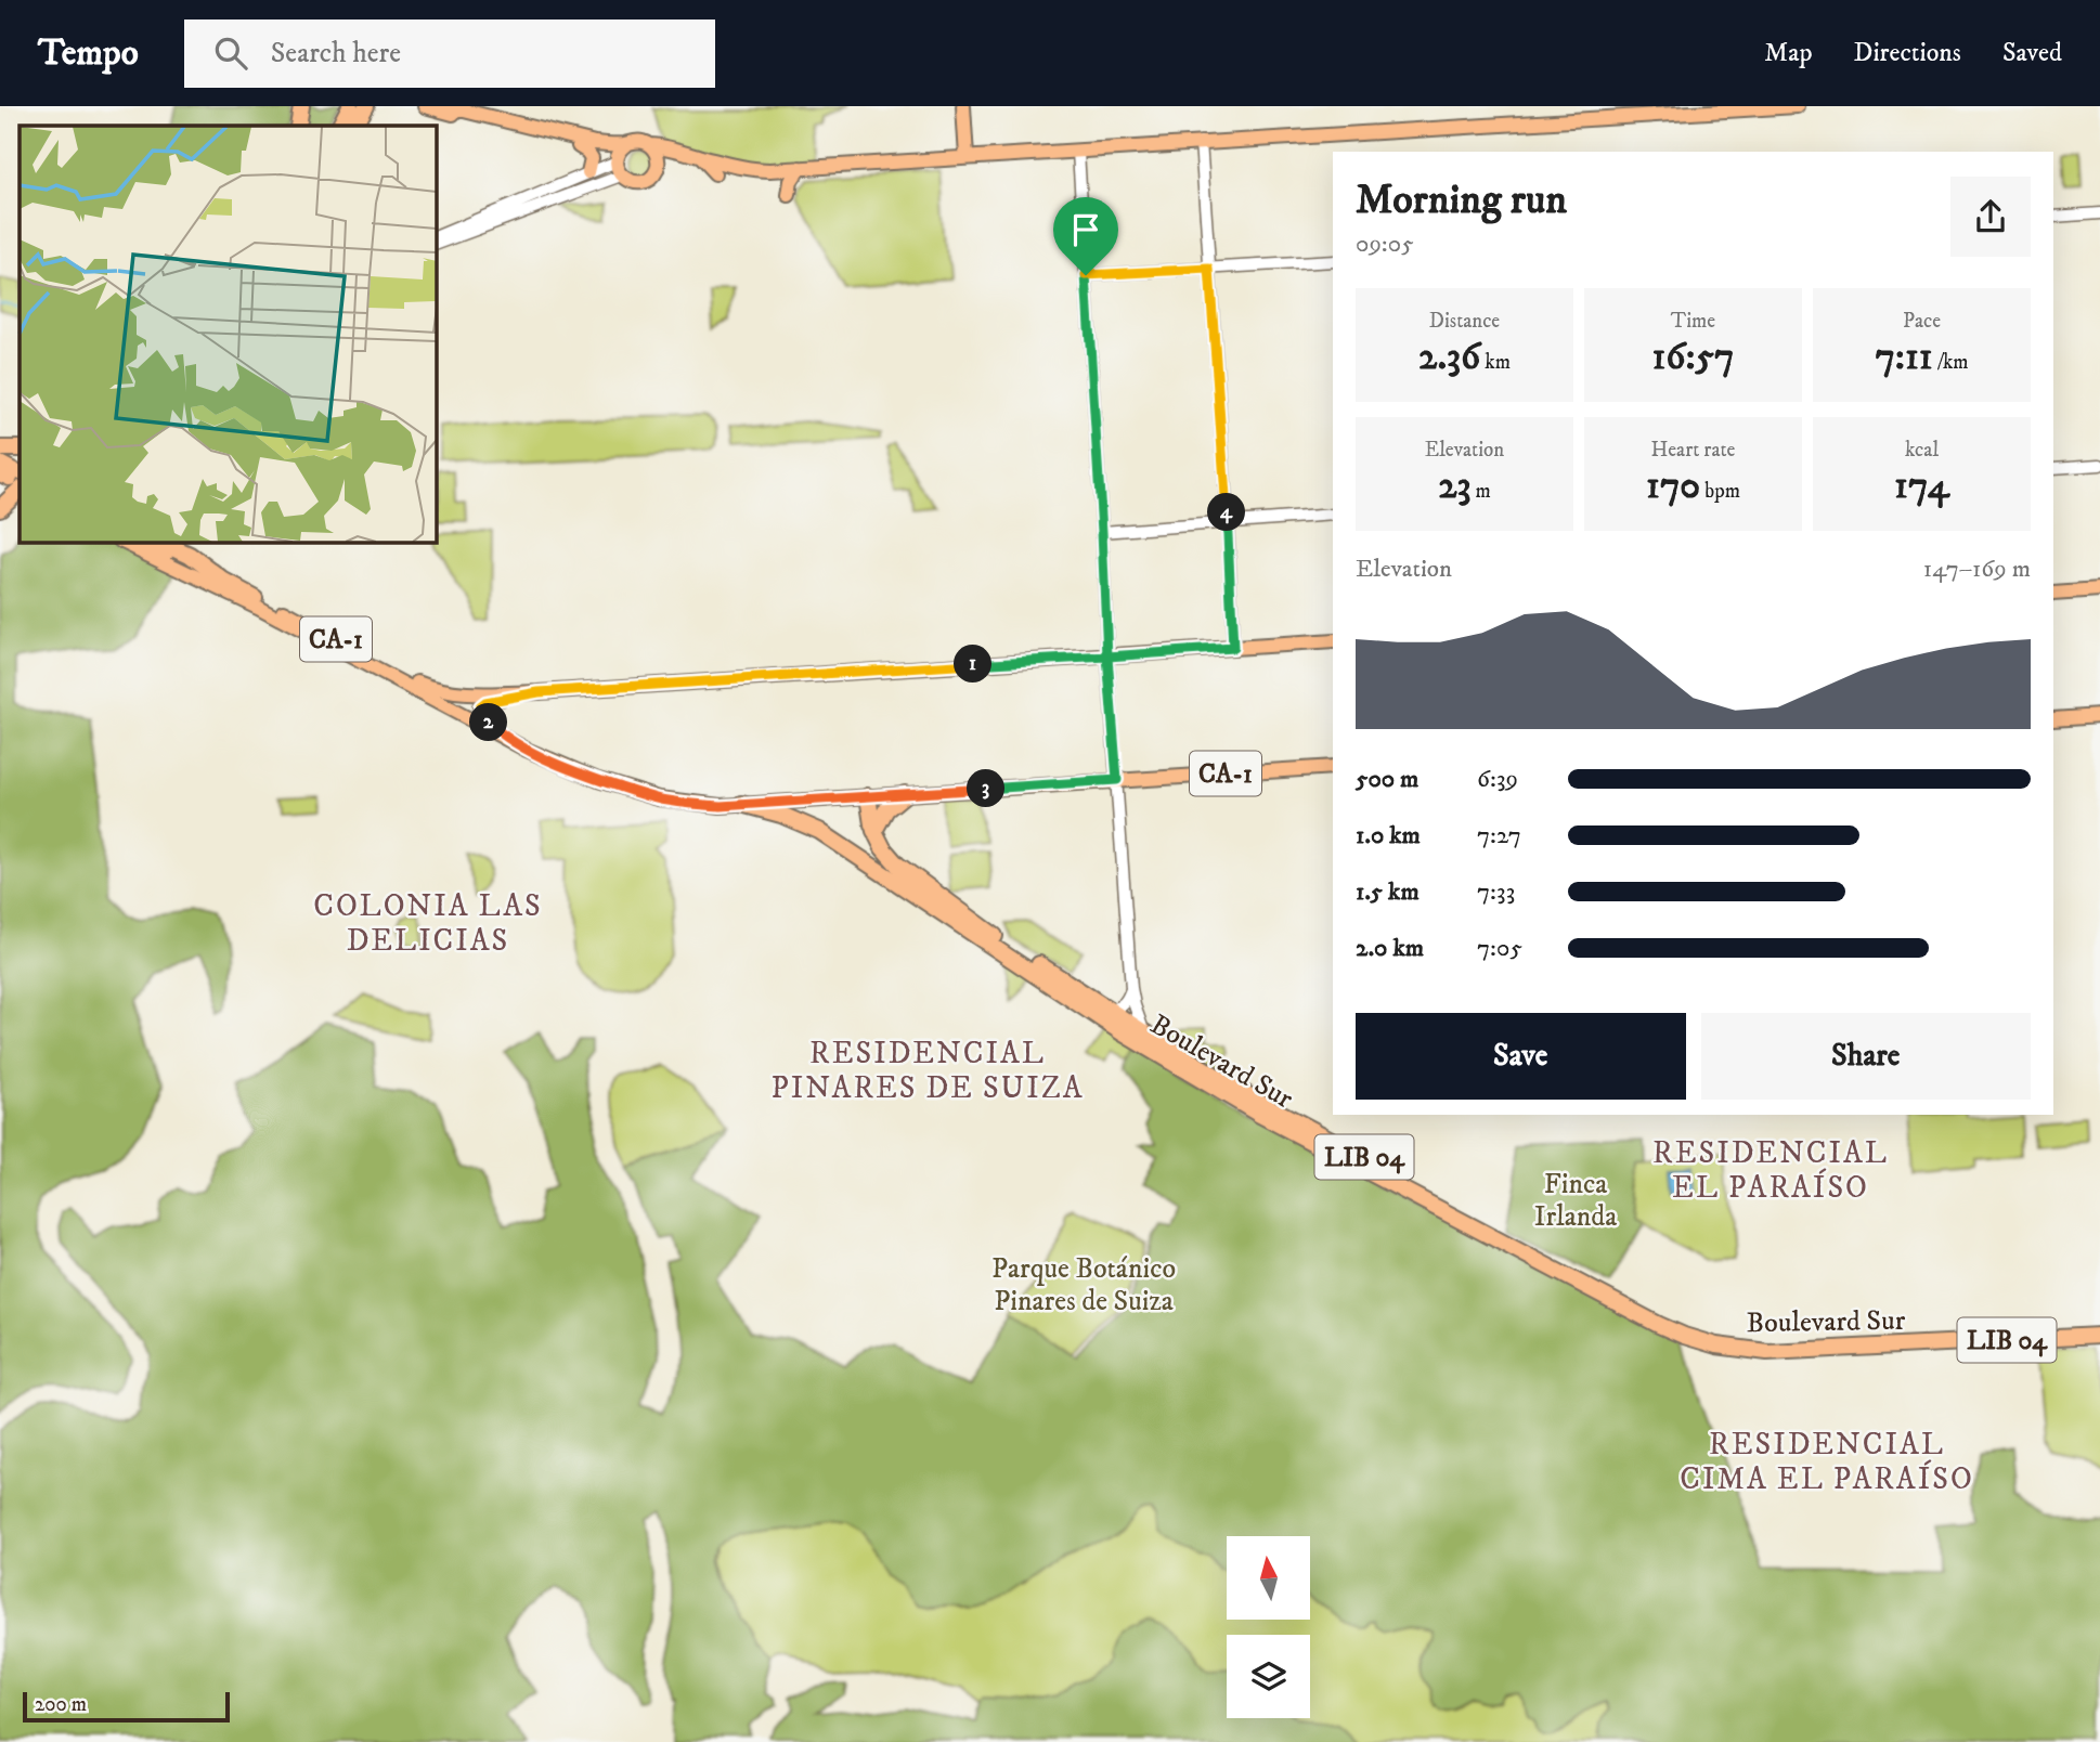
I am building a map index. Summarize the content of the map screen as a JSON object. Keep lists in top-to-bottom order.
{
  "streets": {
    "highway": ["Boulevard Sur", "LIB 04"],
    "main road": ["CA-1"]
  },
  "crossings": [
    ["CA-1", "Boulevard Sur"]
  ],
  "districts": [
    "COLONIA LAS DELICIAS",
    "RESIDENCIAL PINARES DE SUIZA",
    "RESIDENCIAL EL PARAÍSO",
    "RESIDENCIAL CIMA EL PARAÍSO"
  ],
  "parks": ["Finca Irlanda", "Parque Botánico Pinares de Suiza"],
  "scale_bar": "200 m",
  "north": "top",
  "page": {
    "header": "Tempo",
    "search": "Search here",
    "nav": ["Map", "Directions", "Saved"],
    "heading": ["Morning run", "09:05"],
    "stats": [
      ["Distance", "2.36 km"],
      ["Time", "16:57"],
      ["Pace", "7:11 /km"],
      ["Elevation", "23 m"],
      ["Heart rate", "170 bpm"],
      ["kcal", "174"]
    ],
    "pins": [
      "4",
      "1",
      "2",
      "3"
    ],
    "chart": ["Elevation", "147–169 m"],
    "list": [
      {
        "name": "500 m",
        "note": "6:39"
      },
      {
        "name": "1.0 km",
        "note": "7:27"
      },
      {
        "name": "1.5 km",
        "note": "7:33"
      },
      {
        "name": "2.0 km",
        "note": "7:05"
      }
    ],
    "buttons": ["Save", "Share"],
    "scale": "200 m"
  }
}
